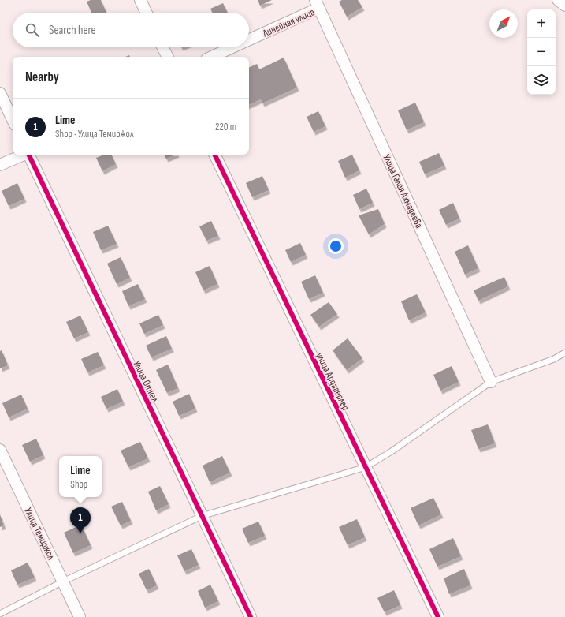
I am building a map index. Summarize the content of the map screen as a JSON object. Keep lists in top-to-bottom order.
{
  "streets": {
    "street": [
      "Линейная улица",
      "Улица Галея Ахмадеева",
      "Улица Откел",
      "улица Ардагерлер",
      "Улица Темиржол"
    ]
  },
  "crossings": [
    ["Линейная улица", "Улица Галея Ахмадеева"]
  ],
  "north": "top right",
  "page": {
    "map_buttons": ["+", "−"],
    "search": "Search here",
    "heading": "Nearby",
    "list": [
      {
        "mark": "1",
        "name": "Lime",
        "note": "Shop · Улица Темиржол",
        "value": "220 m"
      }
    ],
    "popup": ["Lime", "Shop"],
    "pins": "1"
  }
}
